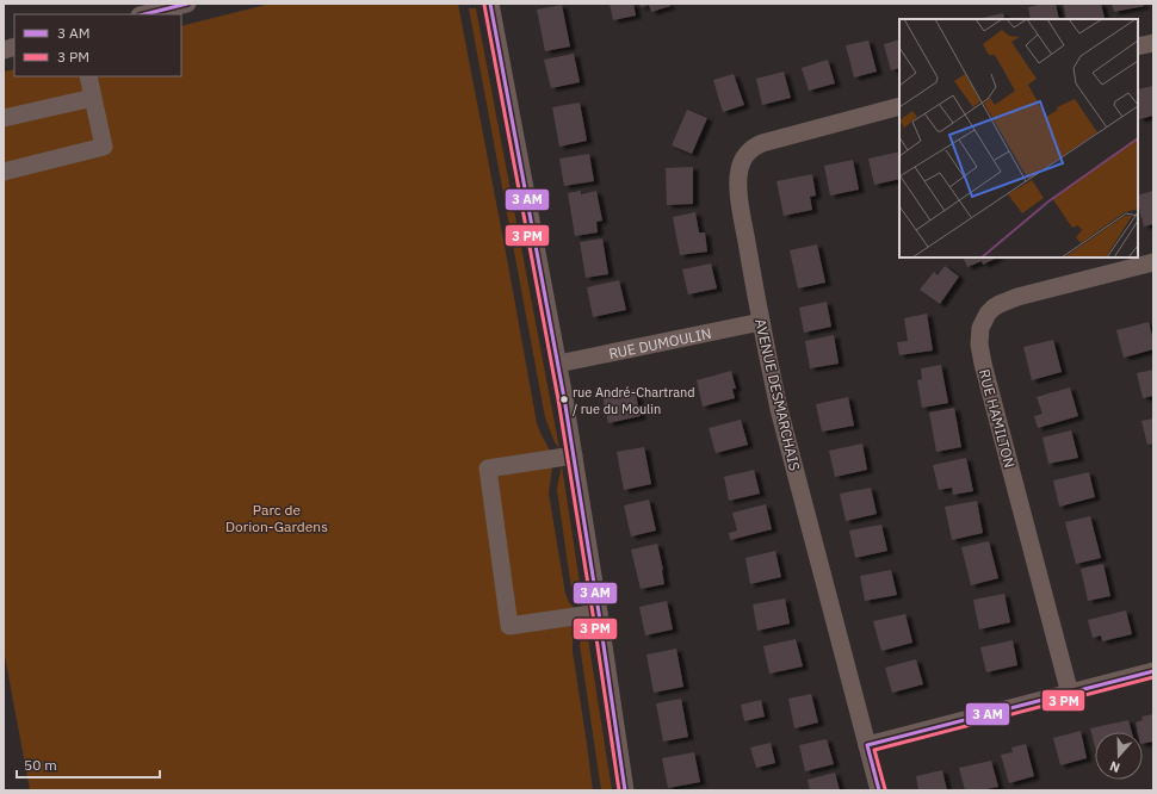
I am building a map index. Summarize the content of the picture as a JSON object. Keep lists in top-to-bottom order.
{
  "streets": {
    "street": ["RUE DUMOULIN", "AVENUE DESMARCHAIS", "RUE HAMILTON"]
  },
  "crossings": [
    ["RUE DUMOULIN", "AVENUE DESMARCHAIS"]
  ],
  "parks": ["Parc de Dorion-Gardens"],
  "places": ["rue André-Chartrand / rue du Moulin"],
  "legend": ["3 AM", "3 PM"],
  "scale_bar": "50 m",
  "north": "bottom"
}
